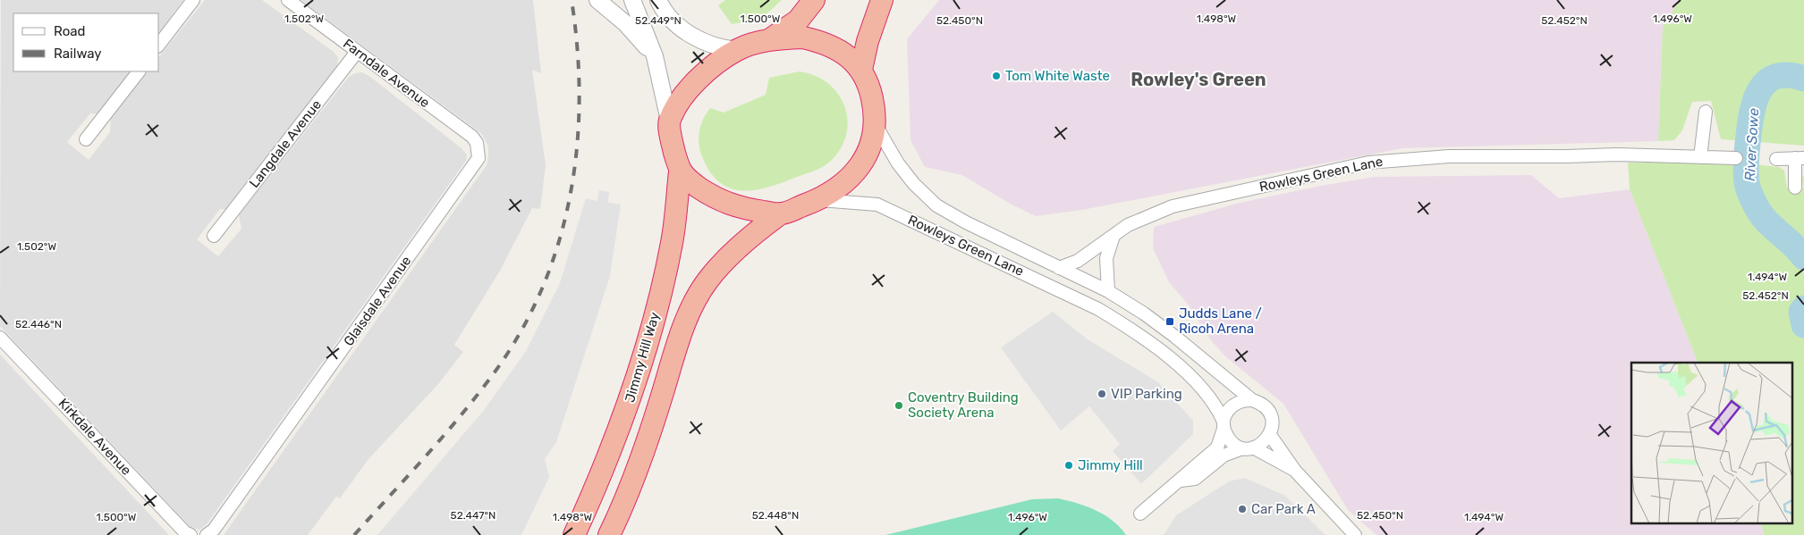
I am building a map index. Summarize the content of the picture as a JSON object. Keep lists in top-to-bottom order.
{
  "streets": {
    "highway": ["Jimmy Hill Way"],
    "street": [
      "Farndale Avenue",
      "Langdale Avenue",
      "Rowleys Green Lane",
      "Glaisdale Avenue",
      "Kirkdale Avenue"
    ]
  },
  "crossings": [
    ["Farndale Avenue", "Langdale Avenue"],
    ["Farndale Avenue", "Glaisdale Avenue"]
  ],
  "districts": ["Rowley's Green"],
  "water": ["River Sowe"],
  "places": {
    "other": [
      "Tom White Waste",
      "VIP Parking",
      "Coventry Building Society Arena",
      "Jimmy Hill",
      "Car Park A"
    ],
    "transit": ["Judds Lane / Ricoh Arena"]
  },
  "legend": ["Road", "Railway"],
  "coordinates": [
    "1.502°W",
    "1.500°W",
    "1.498°W",
    "1.496°W",
    "52.449°N",
    "52.450°N",
    "52.452°N",
    "1.494°W",
    "52.446°N",
    "52.447°N",
    "52.448°N"
  ]
}
